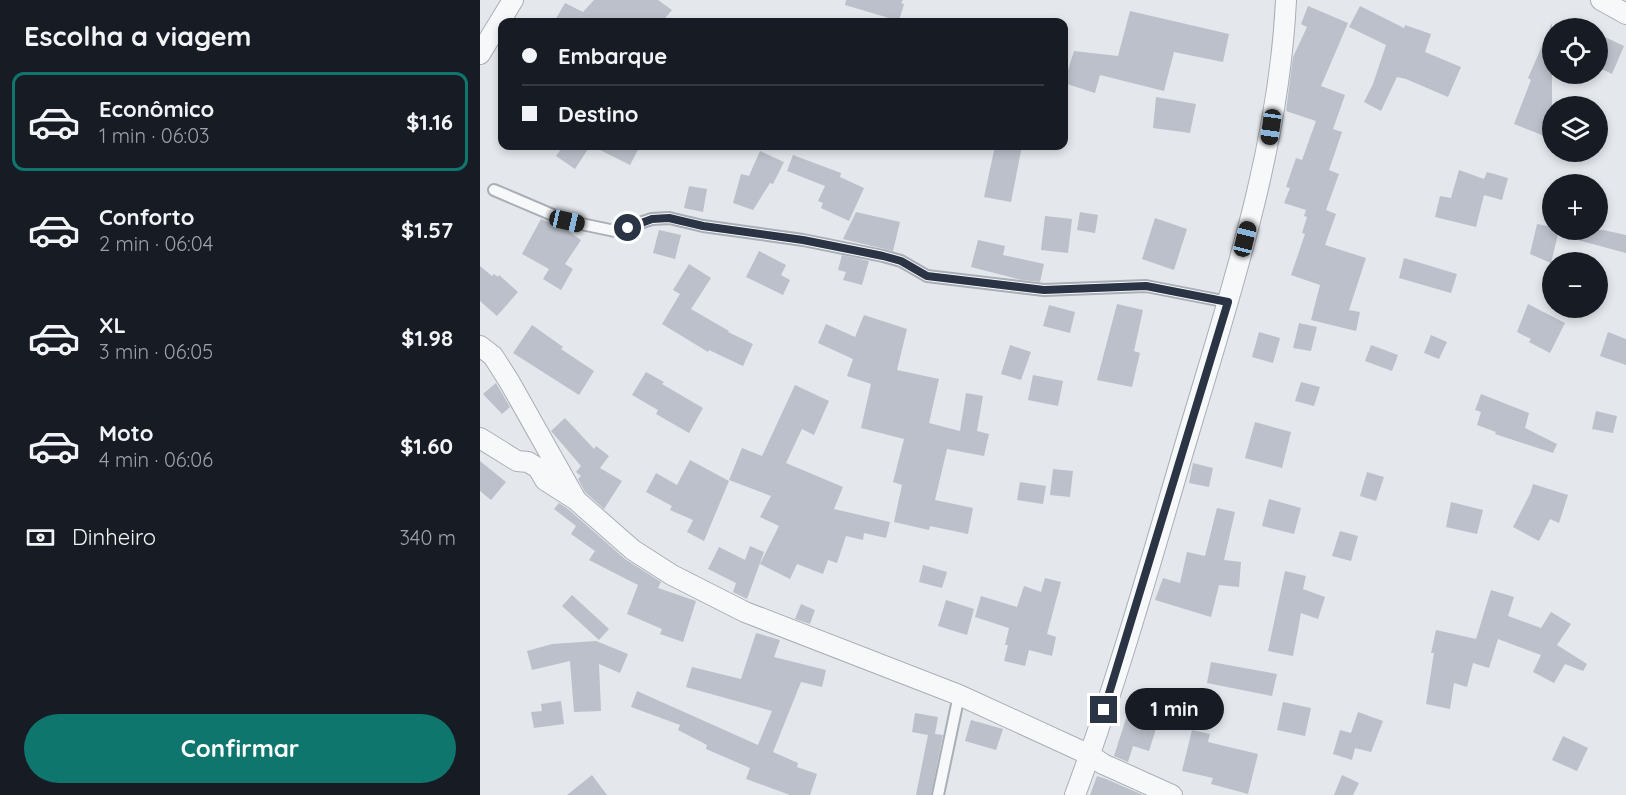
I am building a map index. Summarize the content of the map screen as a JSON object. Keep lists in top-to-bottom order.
{
  "page": {
    "heading": "Escolha a viagem",
    "map_buttons": ["+", "−"],
    "banner": ["Embarque", "Destino"],
    "list": [
      {
        "name": "Econômico",
        "note": "1 min · 06:03",
        "value": "$1.16"
      },
      {
        "name": "Conforto",
        "note": "2 min · 06:04",
        "value": "$1.57"
      },
      {
        "name": "XL",
        "note": "3 min · 06:05",
        "value": "$1.98"
      },
      {
        "name": "Moto",
        "note": "4 min · 06:06",
        "value": "$1.60"
      }
    ],
    "pay": ["Dinheiro", "340 m"],
    "bubble": "1 min",
    "buttons": "Confirmar"
  }
}
